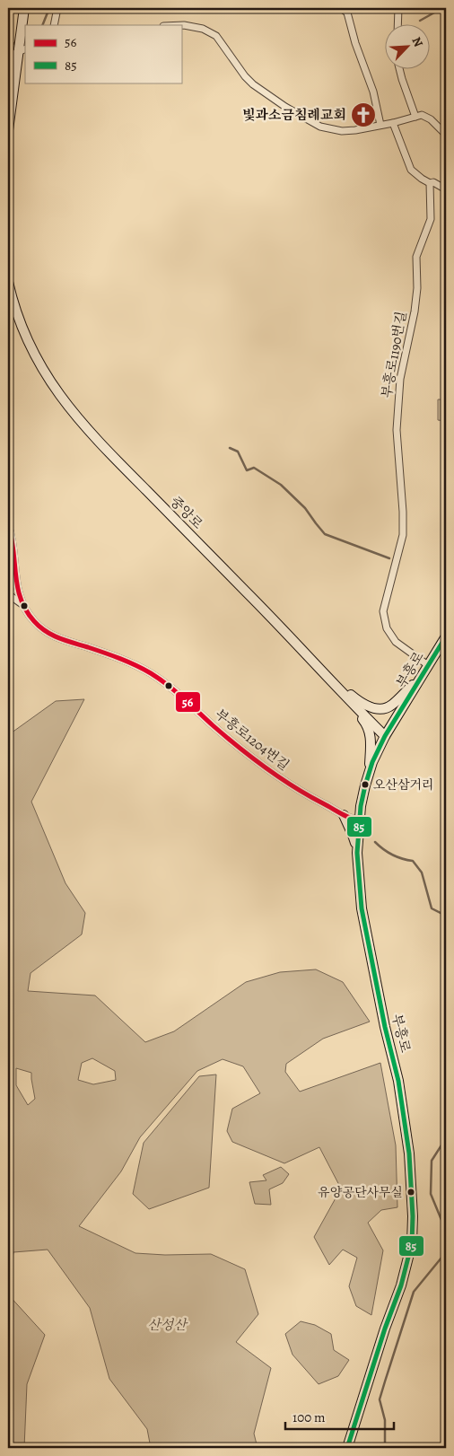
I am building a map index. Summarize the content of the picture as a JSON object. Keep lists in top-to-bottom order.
{
  "streets": {
    "main road": ["중앙로", "부흥로"],
    "street": ["부흥로1190번길", "부흥로1204번길"]
  },
  "crossings": [
    ["부흥로1190번길", "부흥로"],
    ["중앙로", "부흥로"],
    ["부흥로", "부흥로1204번길"]
  ],
  "parks": ["산성산"],
  "places": {
    "church": ["빛과소금침례교회"],
    "other": ["오산삼거리", "유양공단사무실"]
  },
  "lines": ["transit line 56", "transit line 85"],
  "legend": ["56", "85"],
  "scale_bar": "100 m",
  "north": "top right"
}
